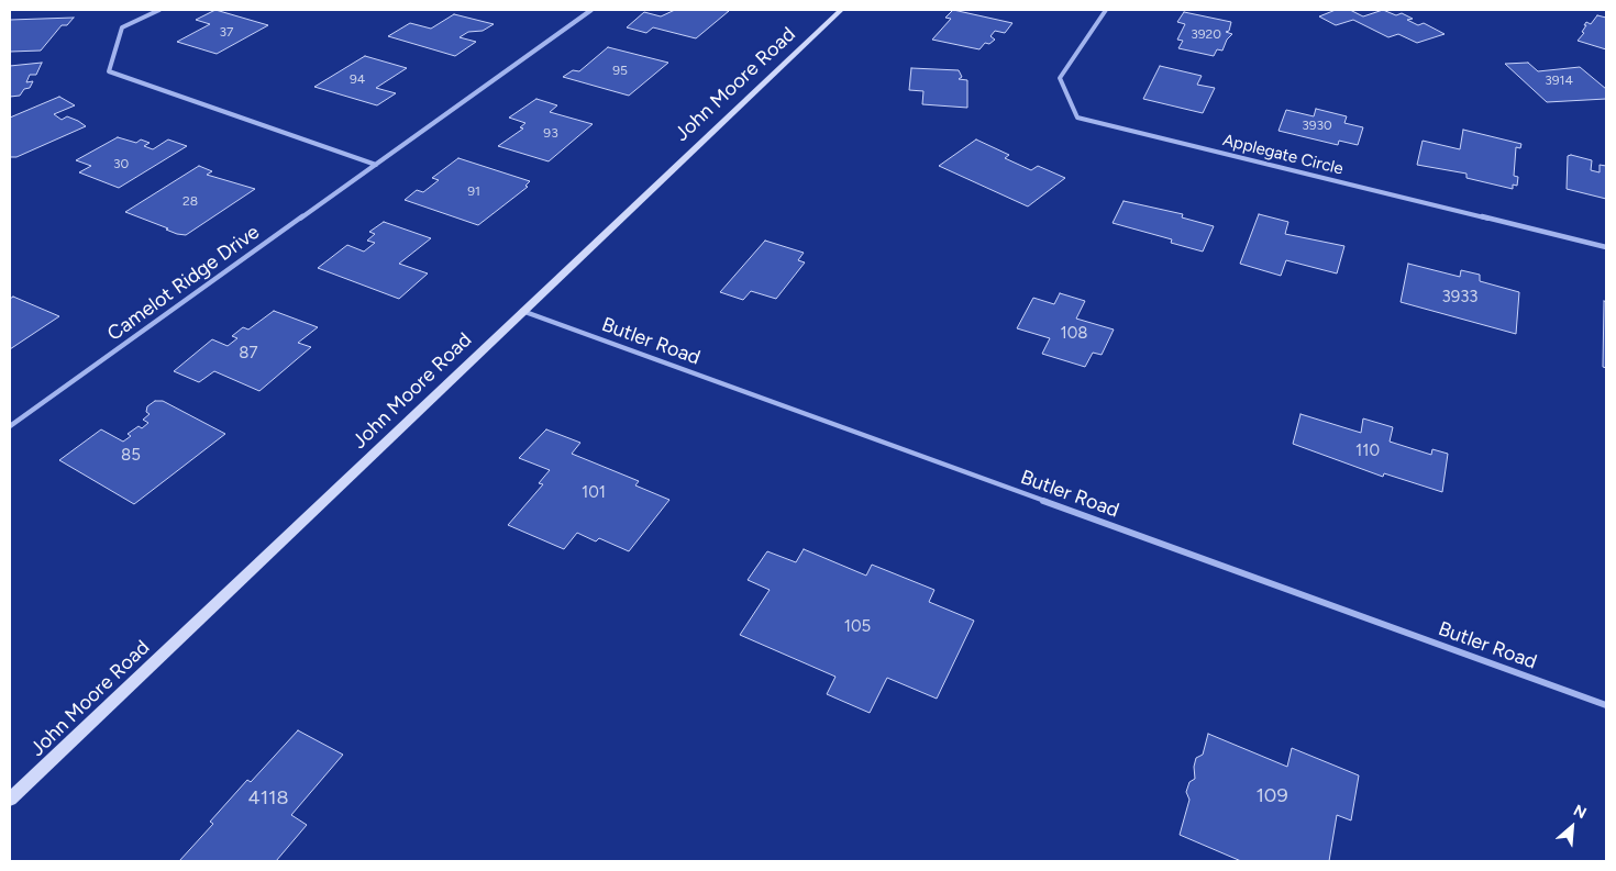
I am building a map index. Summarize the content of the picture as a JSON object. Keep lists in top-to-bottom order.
{
  "streets": {
    "street": [
      "John Moore Road",
      "Applegate Circle",
      "Camelot Ridge Drive",
      "Butler Road"
    ]
  },
  "crossings": [
    ["John Moore Road", "Butler Road"]
  ],
  "house_numbers": [
    "37",
    "3920",
    "95",
    "94",
    "3914",
    "3930",
    "93",
    "30",
    "91",
    "28",
    "3933",
    "108",
    "87",
    "110",
    "85",
    "101",
    "105",
    "109",
    "4118"
  ],
  "north": "top right"
}
